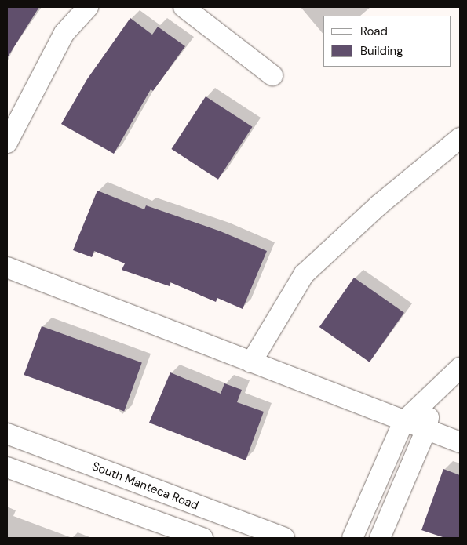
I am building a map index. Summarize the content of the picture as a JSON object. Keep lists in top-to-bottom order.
{
  "streets": {
    "street": ["South Manteca Road"]
  },
  "legend": ["Road", "Building"]
}
